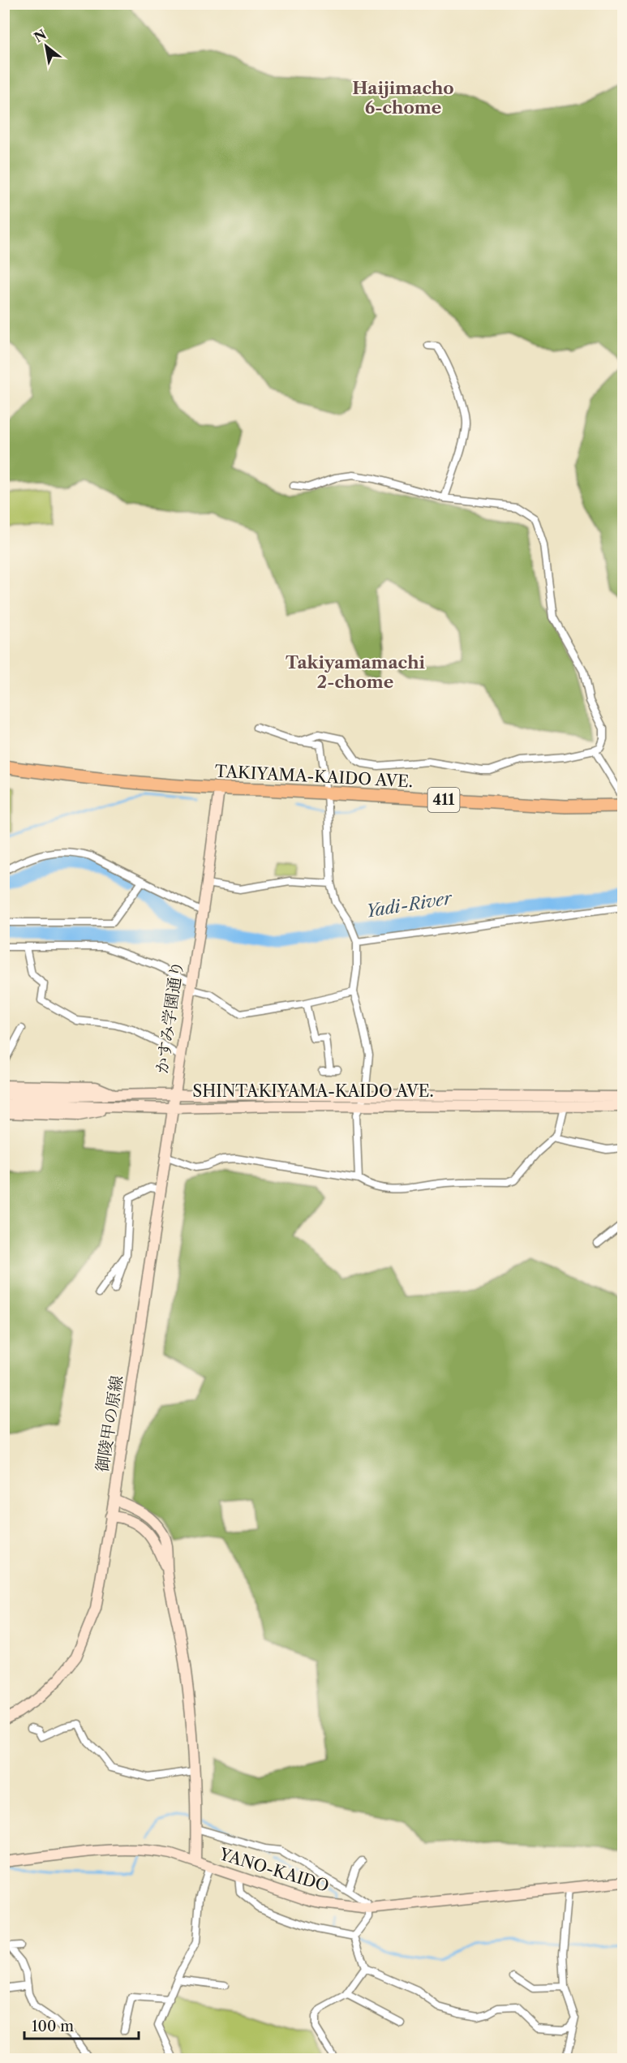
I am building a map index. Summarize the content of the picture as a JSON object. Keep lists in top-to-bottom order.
{
  "streets": {
    "highway": ["TAKIYAMA-KAIDO AVE.", "411"],
    "main road": [
      "かすみ学園通り",
      "SHINTAKIYAMA-KAIDO AVE.",
      "御陵甲の原線",
      "YANO-KAIDO"
    ]
  },
  "crossings": [
    ["かすみ学園通り", "SHINTAKIYAMA-KAIDO AVE."],
    ["かすみ学園通り", "御陵甲の原線"],
    ["SHINTAKIYAMA-KAIDO AVE.", "御陵甲の原線"]
  ],
  "districts": ["Haijimacho 6-chome", "Takiyamamachi 2-chome"],
  "water": ["Yadi-River"],
  "scale_bar": "100 m",
  "north": "top left"
}
